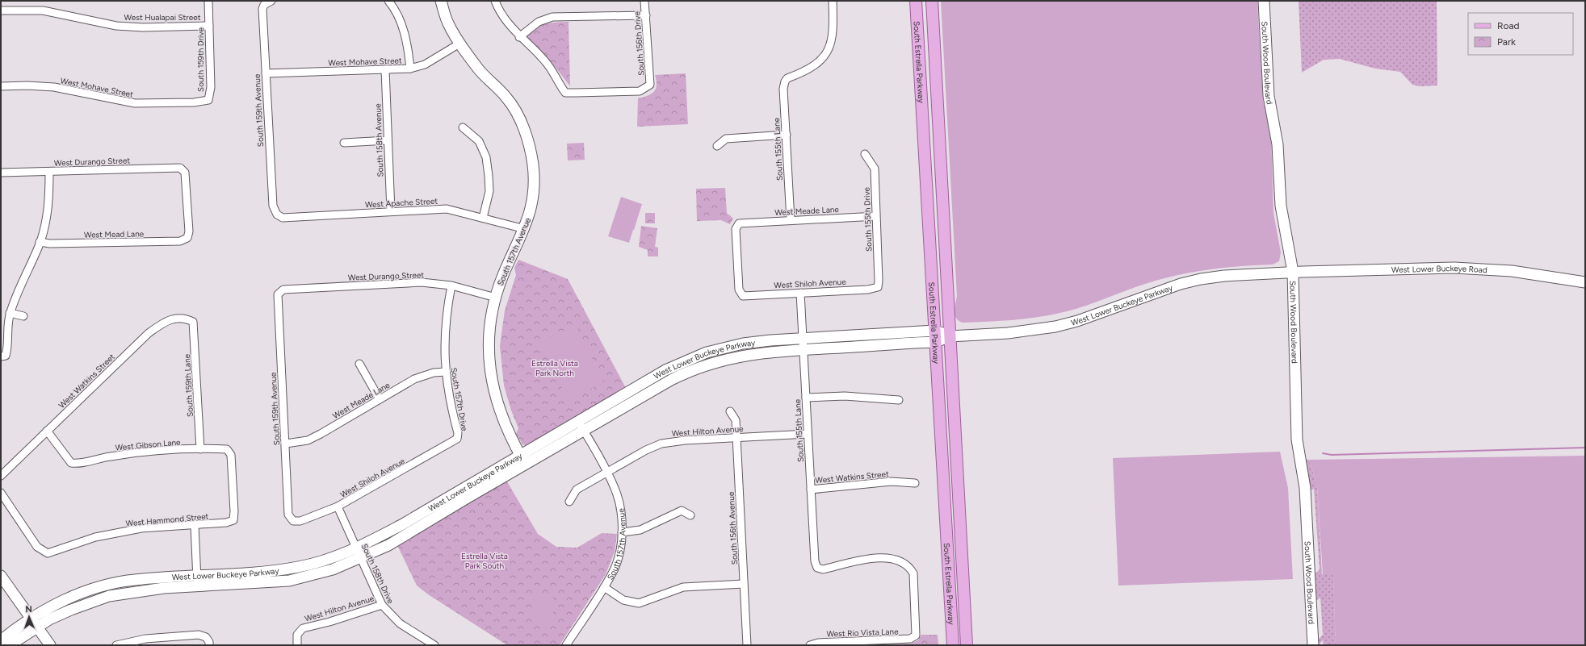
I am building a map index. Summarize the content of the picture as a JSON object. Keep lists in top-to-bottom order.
{
  "streets": {
    "main road": [
      "South Estrella Parkway",
      "South Wood Boulevard",
      "South 157th Avenue",
      "West Lower Buckeye Road",
      "West Lower Buckeye Parkway"
    ],
    "street": [
      "West Hualapai Street",
      "South 156th Drive",
      "South 159th Drive",
      "West Mohave Street",
      "South 159th Avenue",
      "South 158th Avenue",
      "South 155th Lane",
      "West Durango Street",
      "West Apache Street",
      "West Meade Lane",
      "South 155th Drive",
      "West Mead Lane",
      "West Shiloh Avenue",
      "West Watkins Street",
      "South 159th Lane",
      "South 157th Drive",
      "West Hilton Avenue",
      "West Gibson Lane",
      "West Hammond Street",
      "South 156th Avenue",
      "South 158th Drive",
      "West Rio Vista Lane"
    ]
  },
  "crossings": [
    ["West Hualapai Street", "South 159th Drive"],
    ["South 159th Drive", "West Mohave Street"],
    ["West Mohave Street", "South 159th Avenue"],
    ["West Mohave Street", "South 158th Avenue"],
    ["West Mohave Street", "South 157th Avenue"],
    ["South Estrella Parkway", "West Lower Buckeye Parkway"],
    ["South Wood Boulevard", "West Lower Buckeye Road"],
    ["South Wood Boulevard", "West Lower Buckeye Parkway"],
    ["South 159th Avenue", "West Durango Street"],
    ["South 159th Avenue", "West Apache Street"],
    ["South 159th Avenue", "West Meade Lane"],
    ["South 159th Avenue", "West Shiloh Avenue"],
    ["South 158th Avenue", "West Apache Street"],
    ["South 155th Lane", "West Meade Lane"],
    ["South 155th Lane", "West Shiloh Avenue"],
    ["South 155th Lane", "West Lower Buckeye Parkway"],
    ["South 155th Lane", "West Watkins Street"],
    ["South 155th Lane", "West Hilton Avenue"],
    ["South 155th Lane", "West Rio Vista Lane"],
    ["West Durango Street", "West Mead Lane"],
    ["West Durango Street", "South 157th Avenue"],
    ["West Durango Street", "South 157th Drive"],
    ["West Apache Street", "South 157th Avenue"],
    ["West Meade Lane", "South 155th Drive"],
    ["West Meade Lane", "West Shiloh Avenue"],
    ["West Meade Lane", "South 157th Drive"],
    ["South 155th Drive", "West Shiloh Avenue"],
    ["South 157th Avenue", "West Lower Buckeye Parkway"],
    ["South 157th Avenue", "West Hilton Avenue"],
    ["West Lower Buckeye Road", "West Lower Buckeye Parkway"],
    ["West Shiloh Avenue", "South 157th Drive"],
    ["West Shiloh Avenue", "South 158th Drive"],
    ["West Lower Buckeye Parkway", "South 158th Drive"],
    ["West Watkins Street", "South 159th Lane"],
    ["West Watkins Street", "West Gibson Lane"],
    ["South 159th Lane", "West Gibson Lane"],
    ["West Hilton Avenue", "South 156th Avenue"],
    ["West Hilton Avenue", "South 158th Drive"],
    ["West Gibson Lane", "West Hammond Street"]
  ],
  "parks": ["Estrella Vista Park North", "Estrella Vista Park South"],
  "legend": ["Road", "Park"],
  "north": "top"
}
